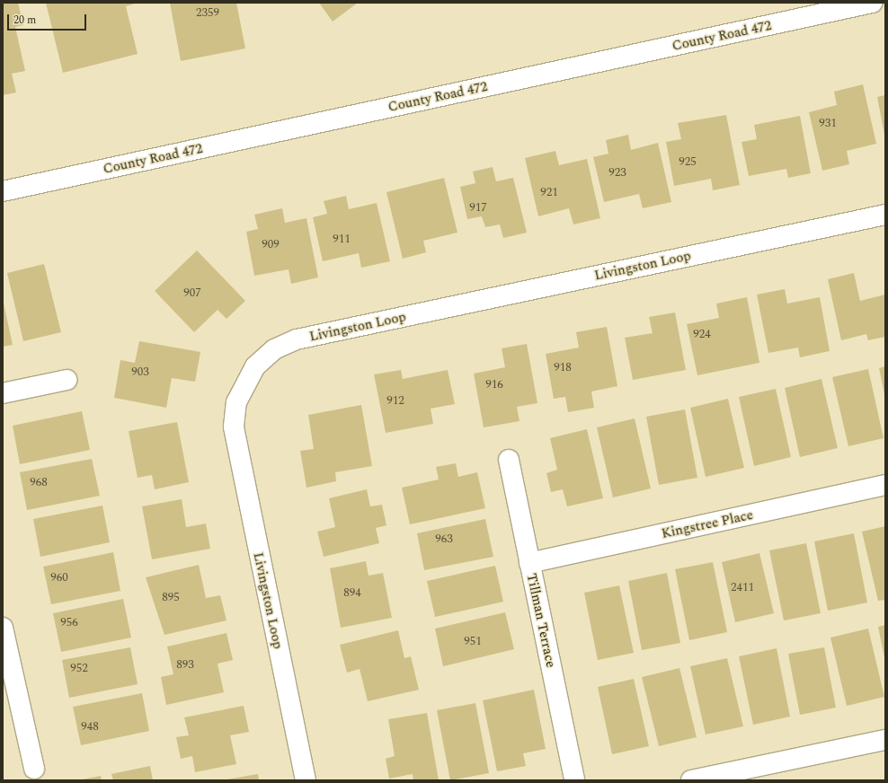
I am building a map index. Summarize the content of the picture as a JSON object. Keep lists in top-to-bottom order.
{
  "streets": {
    "street": [
      "County Road 472",
      "Livingston Loop",
      "Kingstree Place",
      "Tillman Terrace"
    ]
  },
  "crossings": [
    ["Kingstree Place", "Tillman Terrace"]
  ],
  "house_numbers": [
    "2359",
    "931",
    "925",
    "923",
    "921",
    "917",
    "911",
    "909",
    "907",
    "924",
    "918",
    "903",
    "916",
    "912",
    "968",
    "963",
    "960",
    "2411",
    "894",
    "895",
    "956",
    "951",
    "893",
    "952",
    "948"
  ],
  "scale_bar": "20 m"
}
